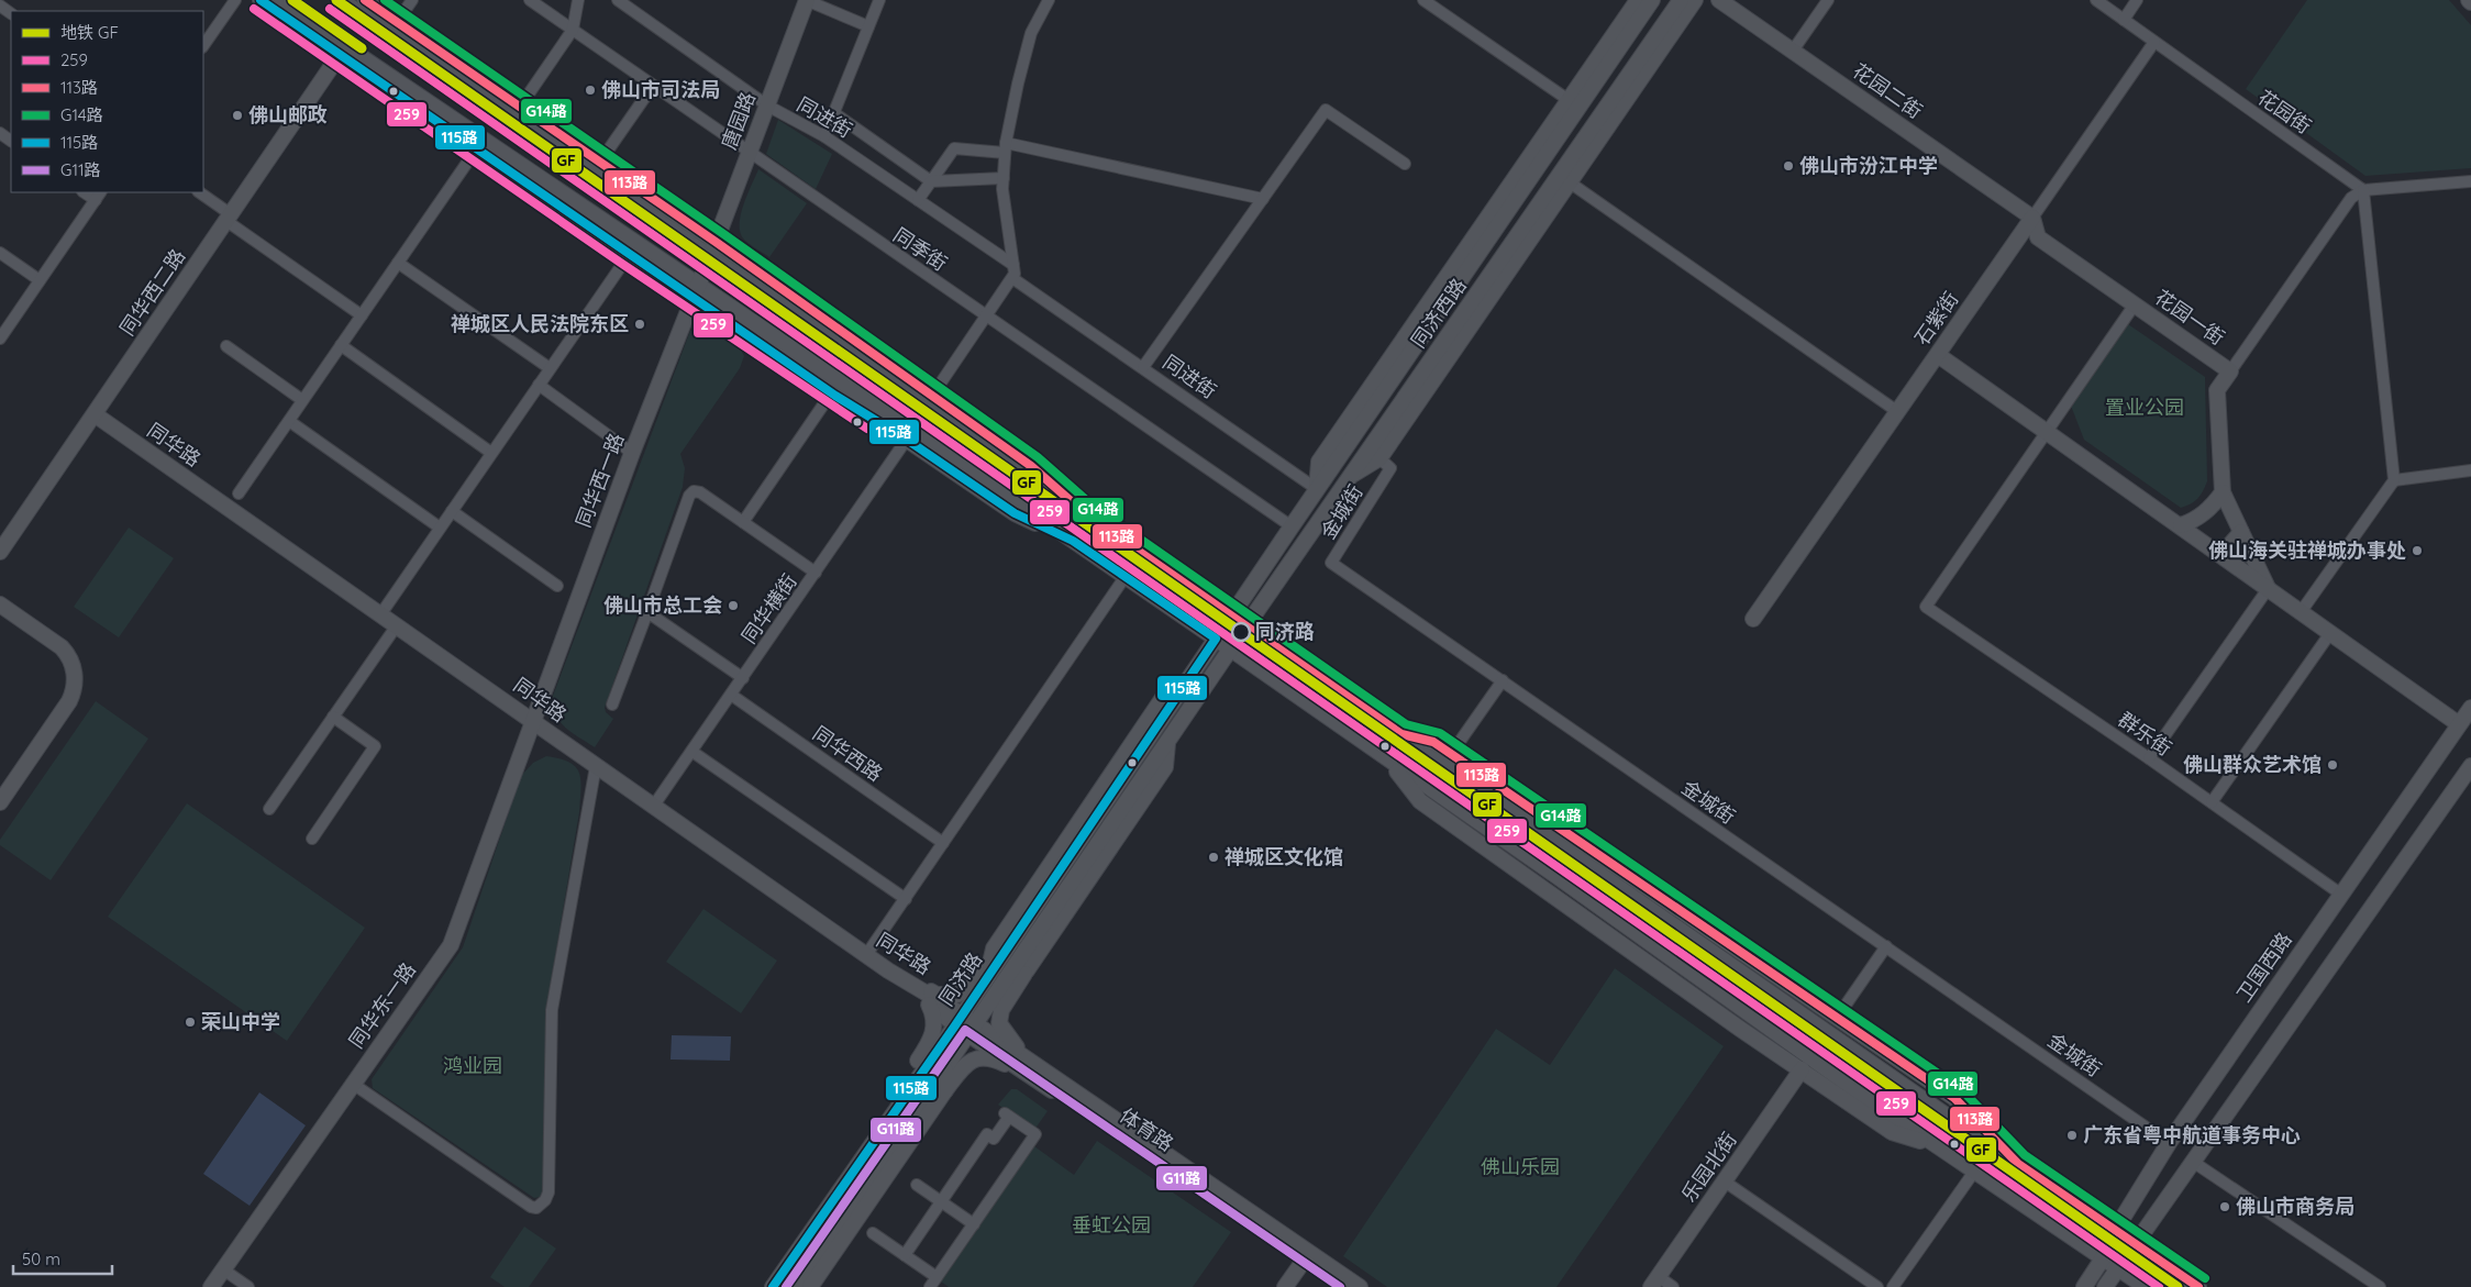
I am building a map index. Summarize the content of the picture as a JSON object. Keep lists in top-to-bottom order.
{
  "streets": {
    "main road": [
      "花园二街",
      "唐园路",
      "同华西二路",
      "同济西路",
      "花园一街",
      "石紫街",
      "同华路",
      "同华西一路",
      "卫国西路",
      "同济路",
      "同华东一路",
      "体育路",
      "乐园北街"
    ],
    "street": [
      "花园街",
      "同进街",
      "同季街",
      "金城街",
      "同华横街",
      "群乐街",
      "同华西路"
    ]
  },
  "crossings": [
    ["花园二街", "花园一街"],
    ["花园二街", "石紫街"],
    ["花园街", "石紫街"],
    ["同进街", "唐园路"],
    ["同进街", "同济西路"],
    ["唐园路", "同季街"],
    ["唐园路", "同华西一路"],
    ["同季街", "同济西路"],
    ["同华西二路", "同华路"],
    ["同济西路", "同济路"],
    ["花园一街", "石紫街"],
    ["同华路", "同华西一路"],
    ["同华路", "同华横街"],
    ["同华路", "同济路"],
    ["同华路", "同华东一路"],
    ["同华路", "体育路"],
    ["同华西一路", "同华东一路"],
    ["金城街", "卫国西路"],
    ["同华横街", "同华西路"],
    ["群乐街", "卫国西路"],
    ["同济路", "体育路"]
  ],
  "parks": [
    "置业公园",
    "鸿业园",
    "佛山乐园",
    "垂虹公园"
  ],
  "places": [
    "佛山市司法局",
    "佛山邮政",
    "佛山市汾江中学",
    "禅城区人民法院东区",
    "佛山海关驻禅城办事处",
    "佛山市总工会",
    "同济路",
    "佛山群众艺术馆",
    "禅城区文化馆",
    "荣山中学",
    "广东省粤中航道事务中心",
    "佛山市商务局"
  ],
  "lines": [
    "metro line GF",
    "transit line 113路",
    "transit line G14路",
    "transit line 115路",
    "transit line 259",
    "transit line G11路"
  ],
  "legend": [
    "地铁 GF",
    "259",
    "113路",
    "G14路",
    "115路",
    "G11路"
  ],
  "scale_bar": "50 m"
}
